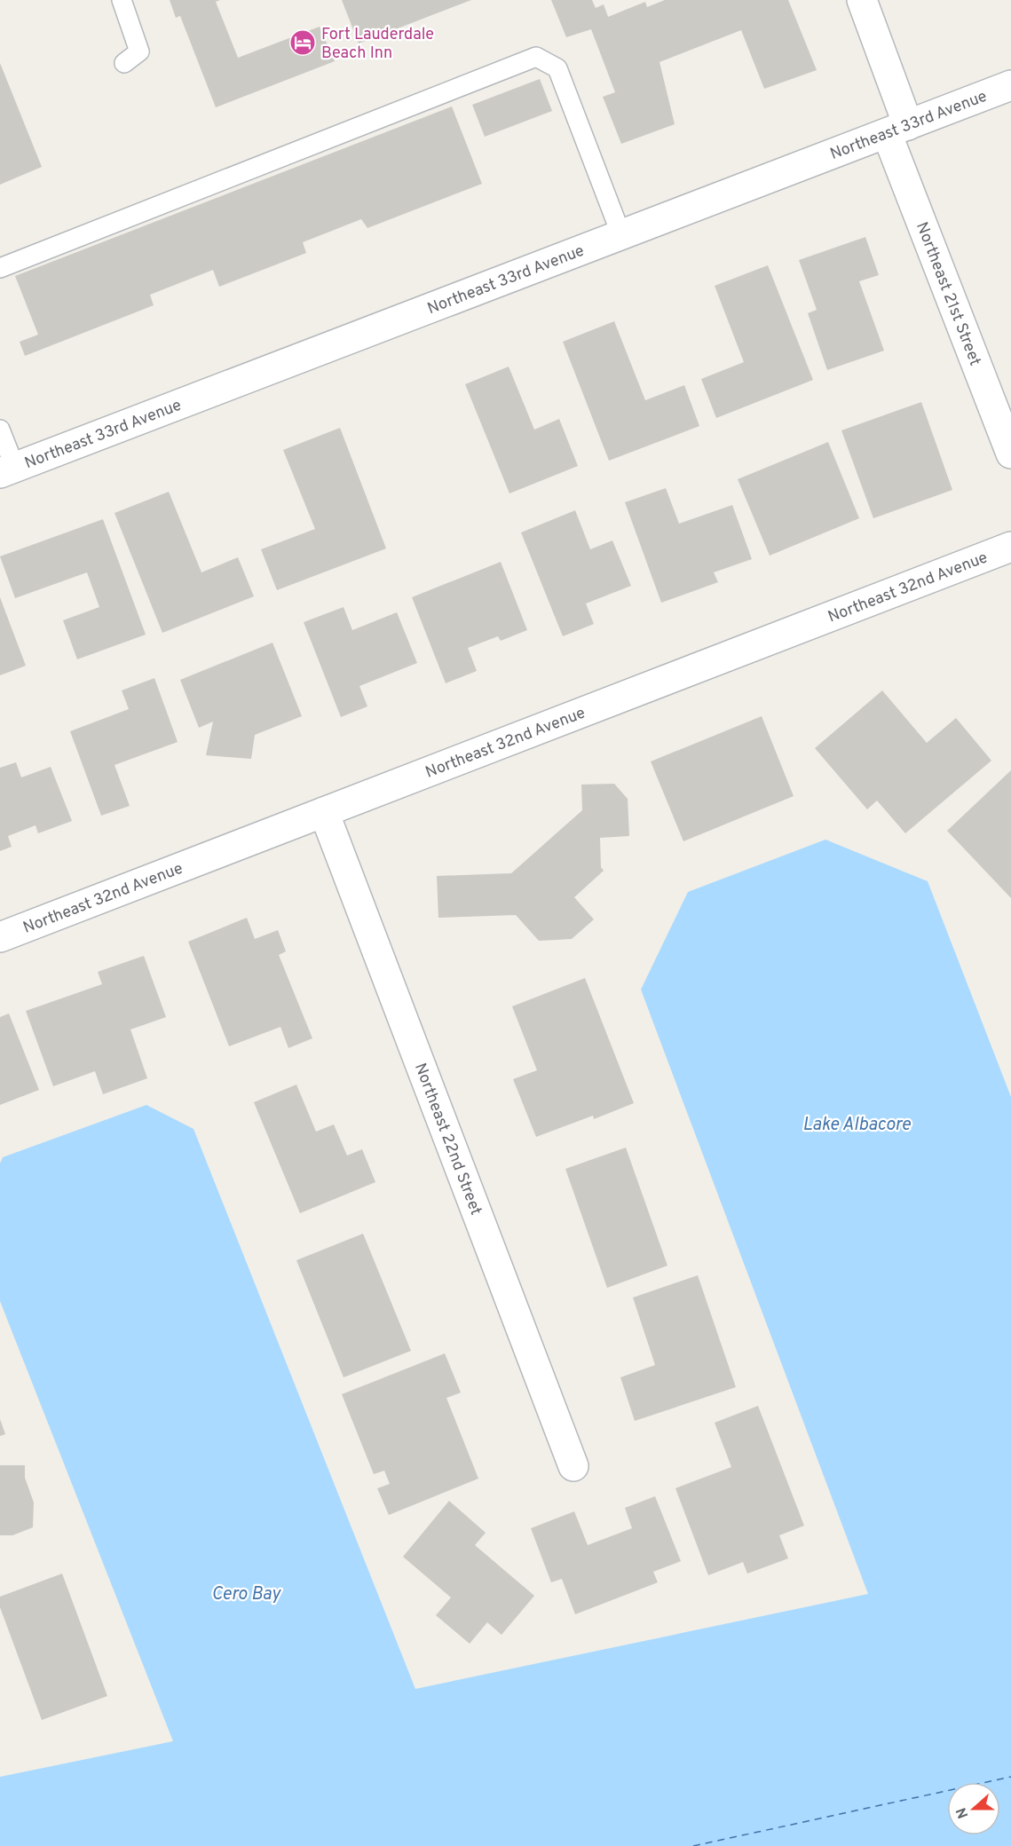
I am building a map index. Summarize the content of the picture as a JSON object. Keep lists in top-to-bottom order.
{
  "streets": {
    "street": [
      "Northeast 33rd Avenue",
      "Northeast 21st Street",
      "Northeast 32nd Avenue",
      "Northeast 22nd Street"
    ]
  },
  "crossings": [
    ["Northeast 33rd Avenue", "Northeast 21st Street"],
    ["Northeast 32nd Avenue", "Northeast 22nd Street"]
  ],
  "water": ["Lake Albacore", "Cero Bay"],
  "places": {
    "hotel": ["Fort Lauderdale Beach Inn"]
  },
  "north": "left"
}
